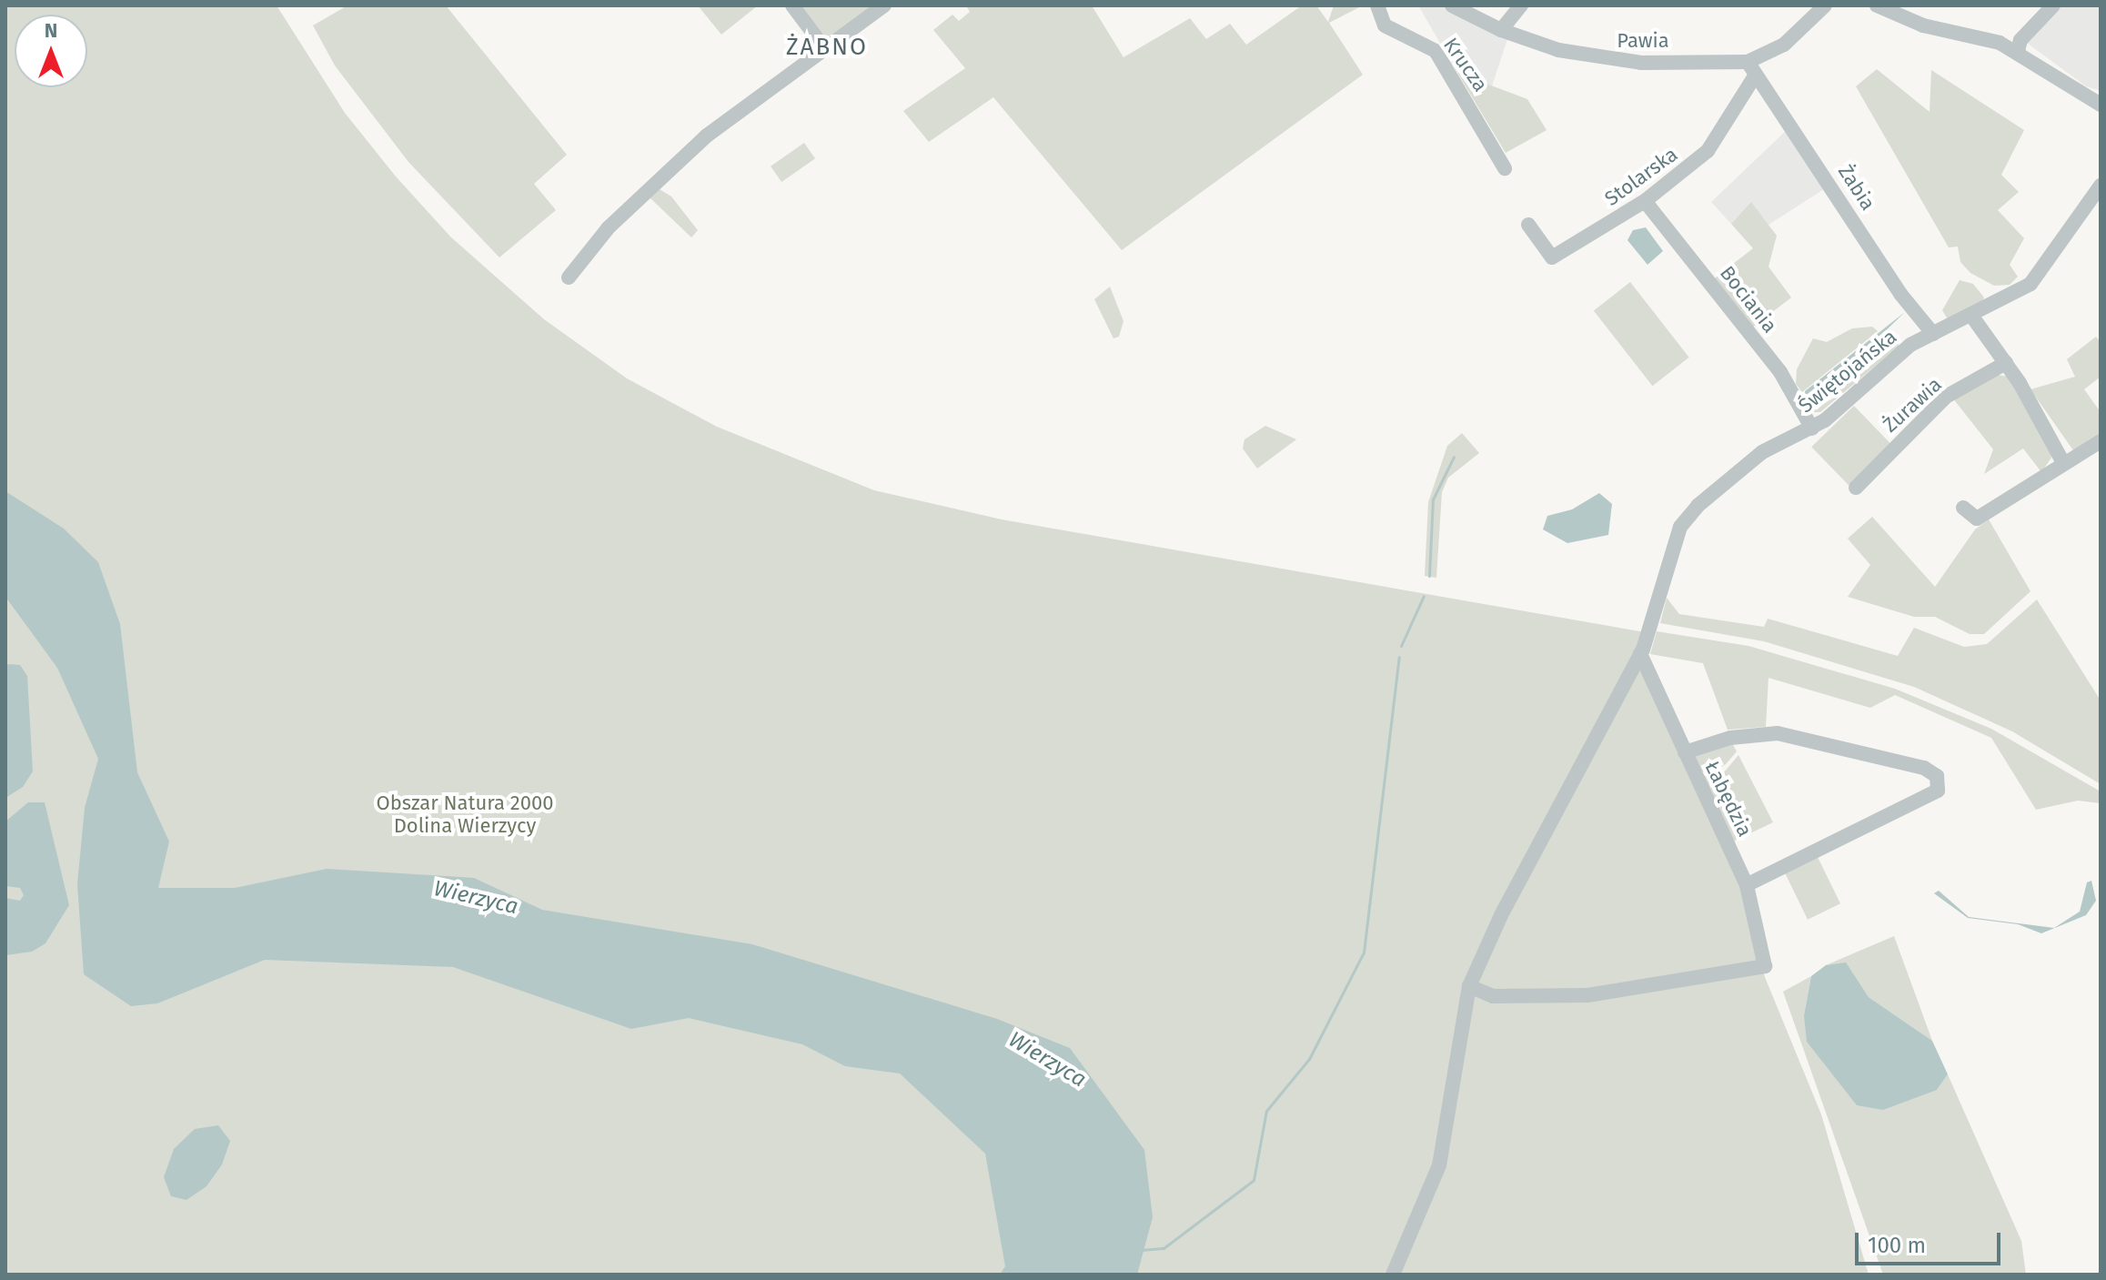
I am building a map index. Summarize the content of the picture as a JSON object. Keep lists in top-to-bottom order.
{
  "streets": {
    "street": [
      "Pawia",
      "Krucza",
      "Stolarska",
      "Żabia",
      "Bociania",
      "Świętojańska",
      "Żurawia",
      "Łabędzia"
    ]
  },
  "crossings": [
    ["Pawia", "Stolarska"],
    ["Pawia", "Żabia"],
    ["Stolarska", "Żabia"],
    ["Stolarska", "Bociania"],
    ["Żabia", "Świętojańska"],
    ["Bociania", "Świętojańska"],
    ["Świętojańska", "Łabędzia"]
  ],
  "districts": ["ŻABNO"],
  "water": ["Wierzyca"],
  "parks": ["Obszar Natura 2000 Dolina Wierzycy"],
  "scale_bar": "100 m",
  "north": "top"
}
